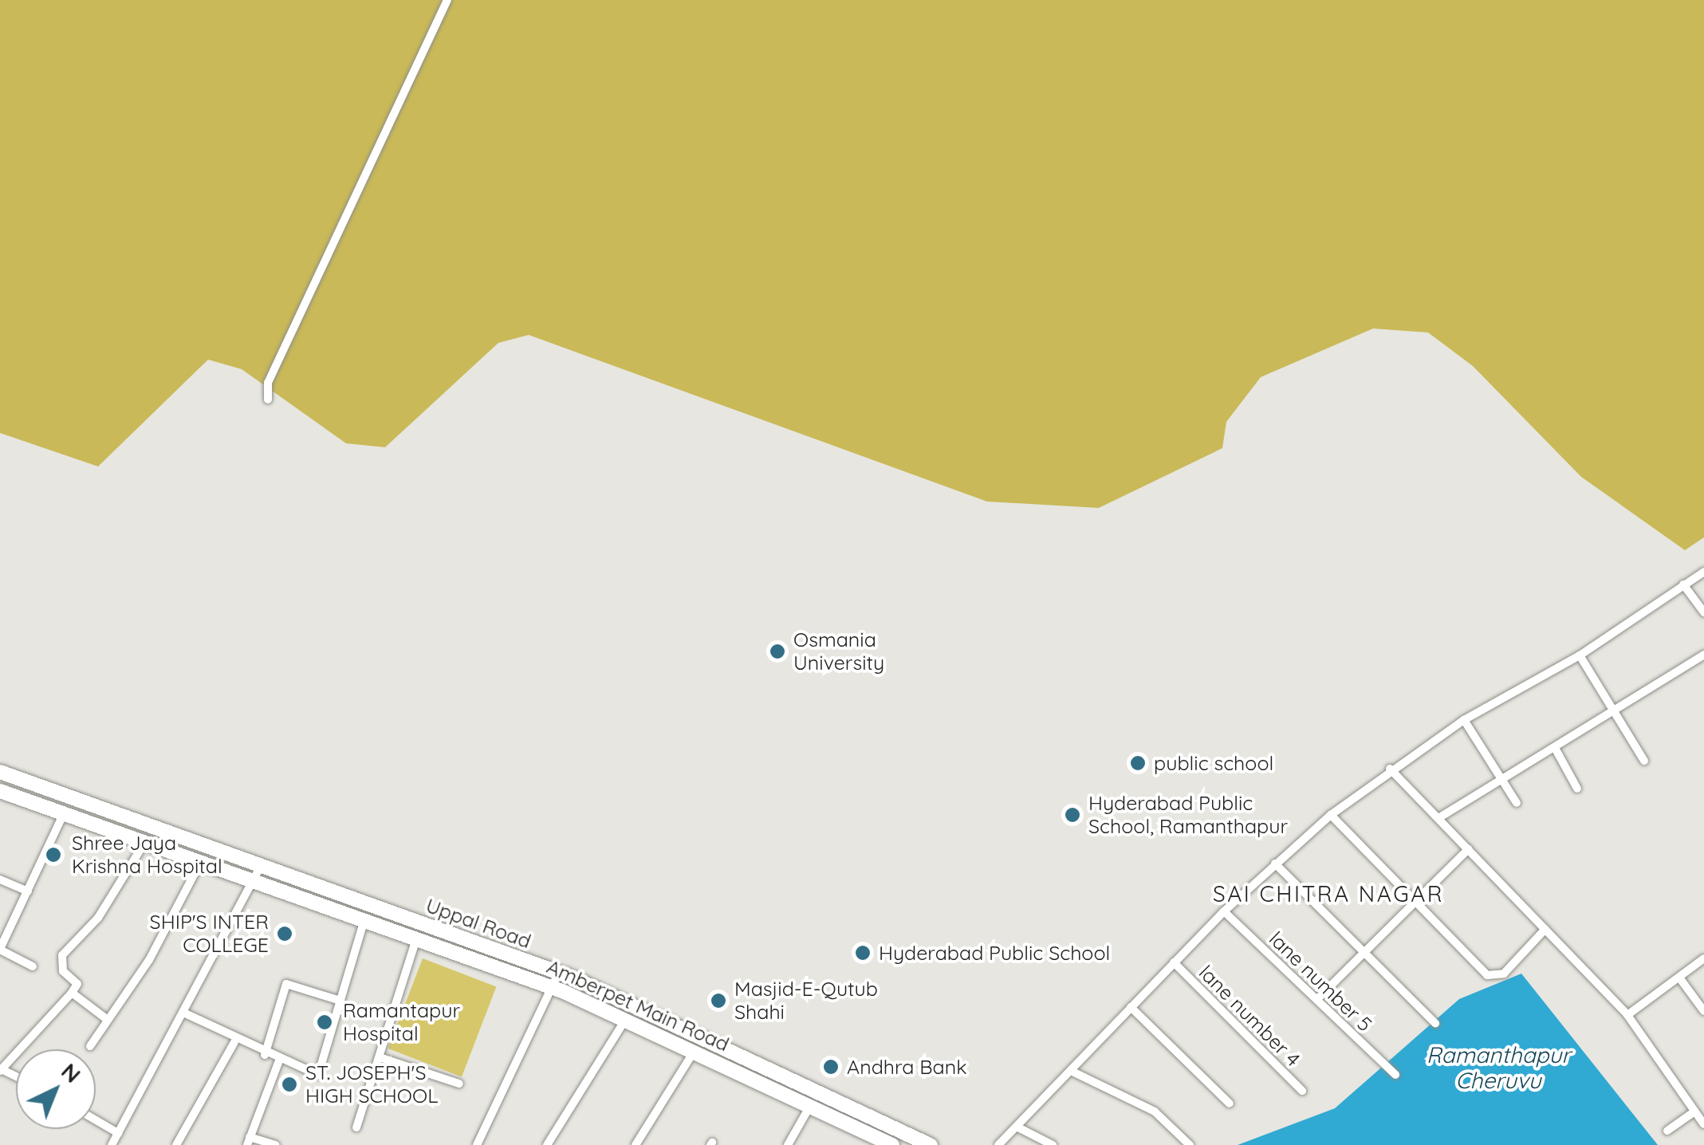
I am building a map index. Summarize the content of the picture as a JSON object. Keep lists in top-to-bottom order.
{
  "streets": {
    "highway": ["Uppal Road", "Amberpet Main Road"],
    "street": ["lane number 5", "lane number 4"]
  },
  "crossings": [
    ["Uppal Road", "Amberpet Main Road"]
  ],
  "districts": ["SAI CHITRA NAGAR"],
  "water": ["Ramanthapur Cheruvu"],
  "places": [
    "Osmania University",
    "public school",
    "Hyderabad Public School, Ramanthapur",
    "Shree Jaya Krishna Hospital",
    "SHIP'S INTER COLLEGE",
    "Hyderabad Public School",
    "Masjid-E-Qutub Shahi",
    "Ramantapur Hospital",
    "Andhra Bank",
    "ST. JOSEPH'S HIGH SCHOOL"
  ],
  "north": "top right"
}
